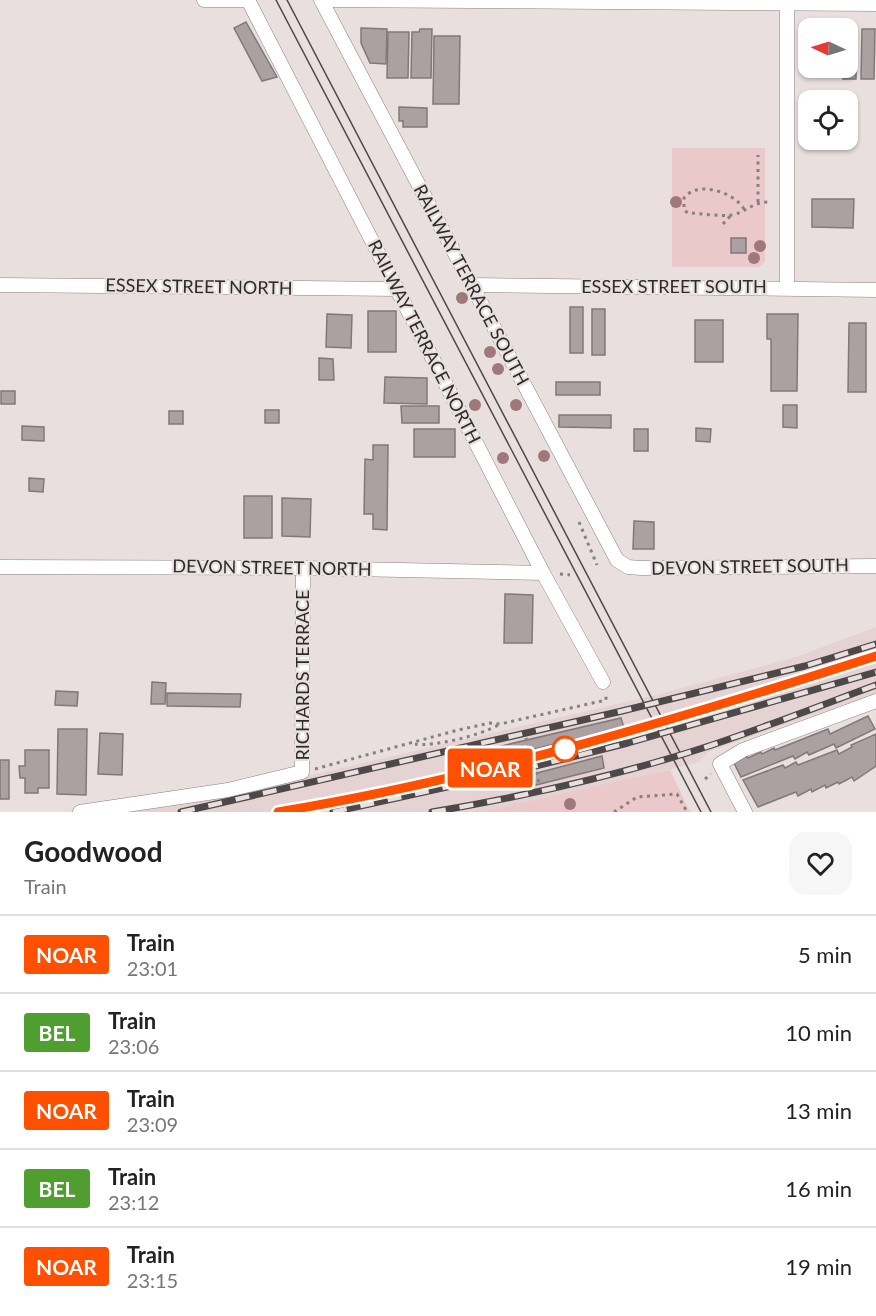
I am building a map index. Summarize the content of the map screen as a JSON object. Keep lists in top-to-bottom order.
{
  "streets": {
    "street": [
      "RAILWAY TERRACE SOUTH",
      "ESSEX STREET NORTH",
      "ESSEX STREET SOUTH",
      "RAILWAY TERRACE NORTH",
      "DEVON STREET SOUTH",
      "DEVON STREET NORTH",
      "RICHARDS TERRACE"
    ]
  },
  "crossings": [
    ["RAILWAY TERRACE SOUTH", "ESSEX STREET SOUTH"],
    ["RAILWAY TERRACE SOUTH", "DEVON STREET SOUTH"],
    ["ESSEX STREET NORTH", "RAILWAY TERRACE NORTH"],
    ["RAILWAY TERRACE NORTH", "DEVON STREET NORTH"],
    ["DEVON STREET NORTH", "RICHARDS TERRACE"]
  ],
  "north": "left",
  "page": {
    "on_map": "NOAR",
    "heading": ["Goodwood", "Train"],
    "list": [
      {
        "mark": "NOAR",
        "name": "Train",
        "note": "23:01",
        "value": "5 min"
      },
      {
        "mark": "BEL",
        "name": "Train",
        "note": "23:06",
        "value": "10 min"
      },
      {
        "mark": "NOAR",
        "name": "Train",
        "note": "23:09",
        "value": "13 min"
      },
      {
        "mark": "BEL",
        "name": "Train",
        "note": "23:12",
        "value": "16 min"
      },
      {
        "mark": "NOAR",
        "name": "Train",
        "note": "23:15",
        "value": "19 min"
      }
    ]
  }
}
